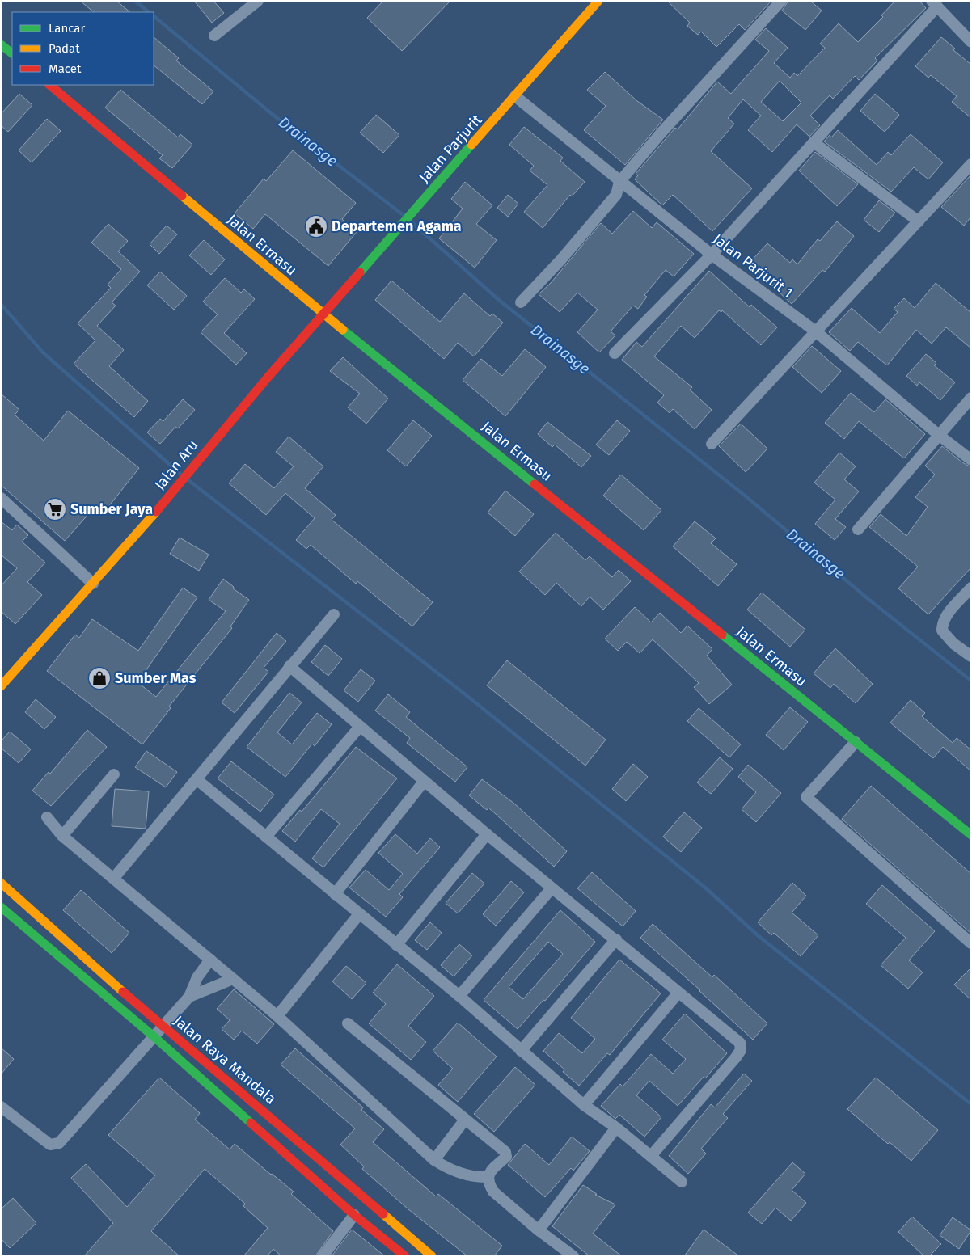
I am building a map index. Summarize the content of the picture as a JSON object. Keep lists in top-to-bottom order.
{
  "streets": {
    "main road": [
      "Jalan Parjurit",
      "Jalan Ermasu",
      "Jalan Aru",
      "Jalan Raya Mandala"
    ],
    "street": ["Jalan Parjurit 1"]
  },
  "crossings": [
    ["Jalan Parjurit", "Jalan Ermasu"],
    ["Jalan Parjurit", "Jalan Parjurit 1"],
    ["Jalan Parjurit", "Jalan Aru"],
    ["Jalan Ermasu", "Jalan Aru"]
  ],
  "water": ["Drainasge"],
  "places": {
    "public building": ["Departemen Agama"],
    "supermarket": ["Sumber Jaya"],
    "shop": ["Sumber Mas"]
  },
  "legend": ["Lancar", "Padat", "Macet"]
}
